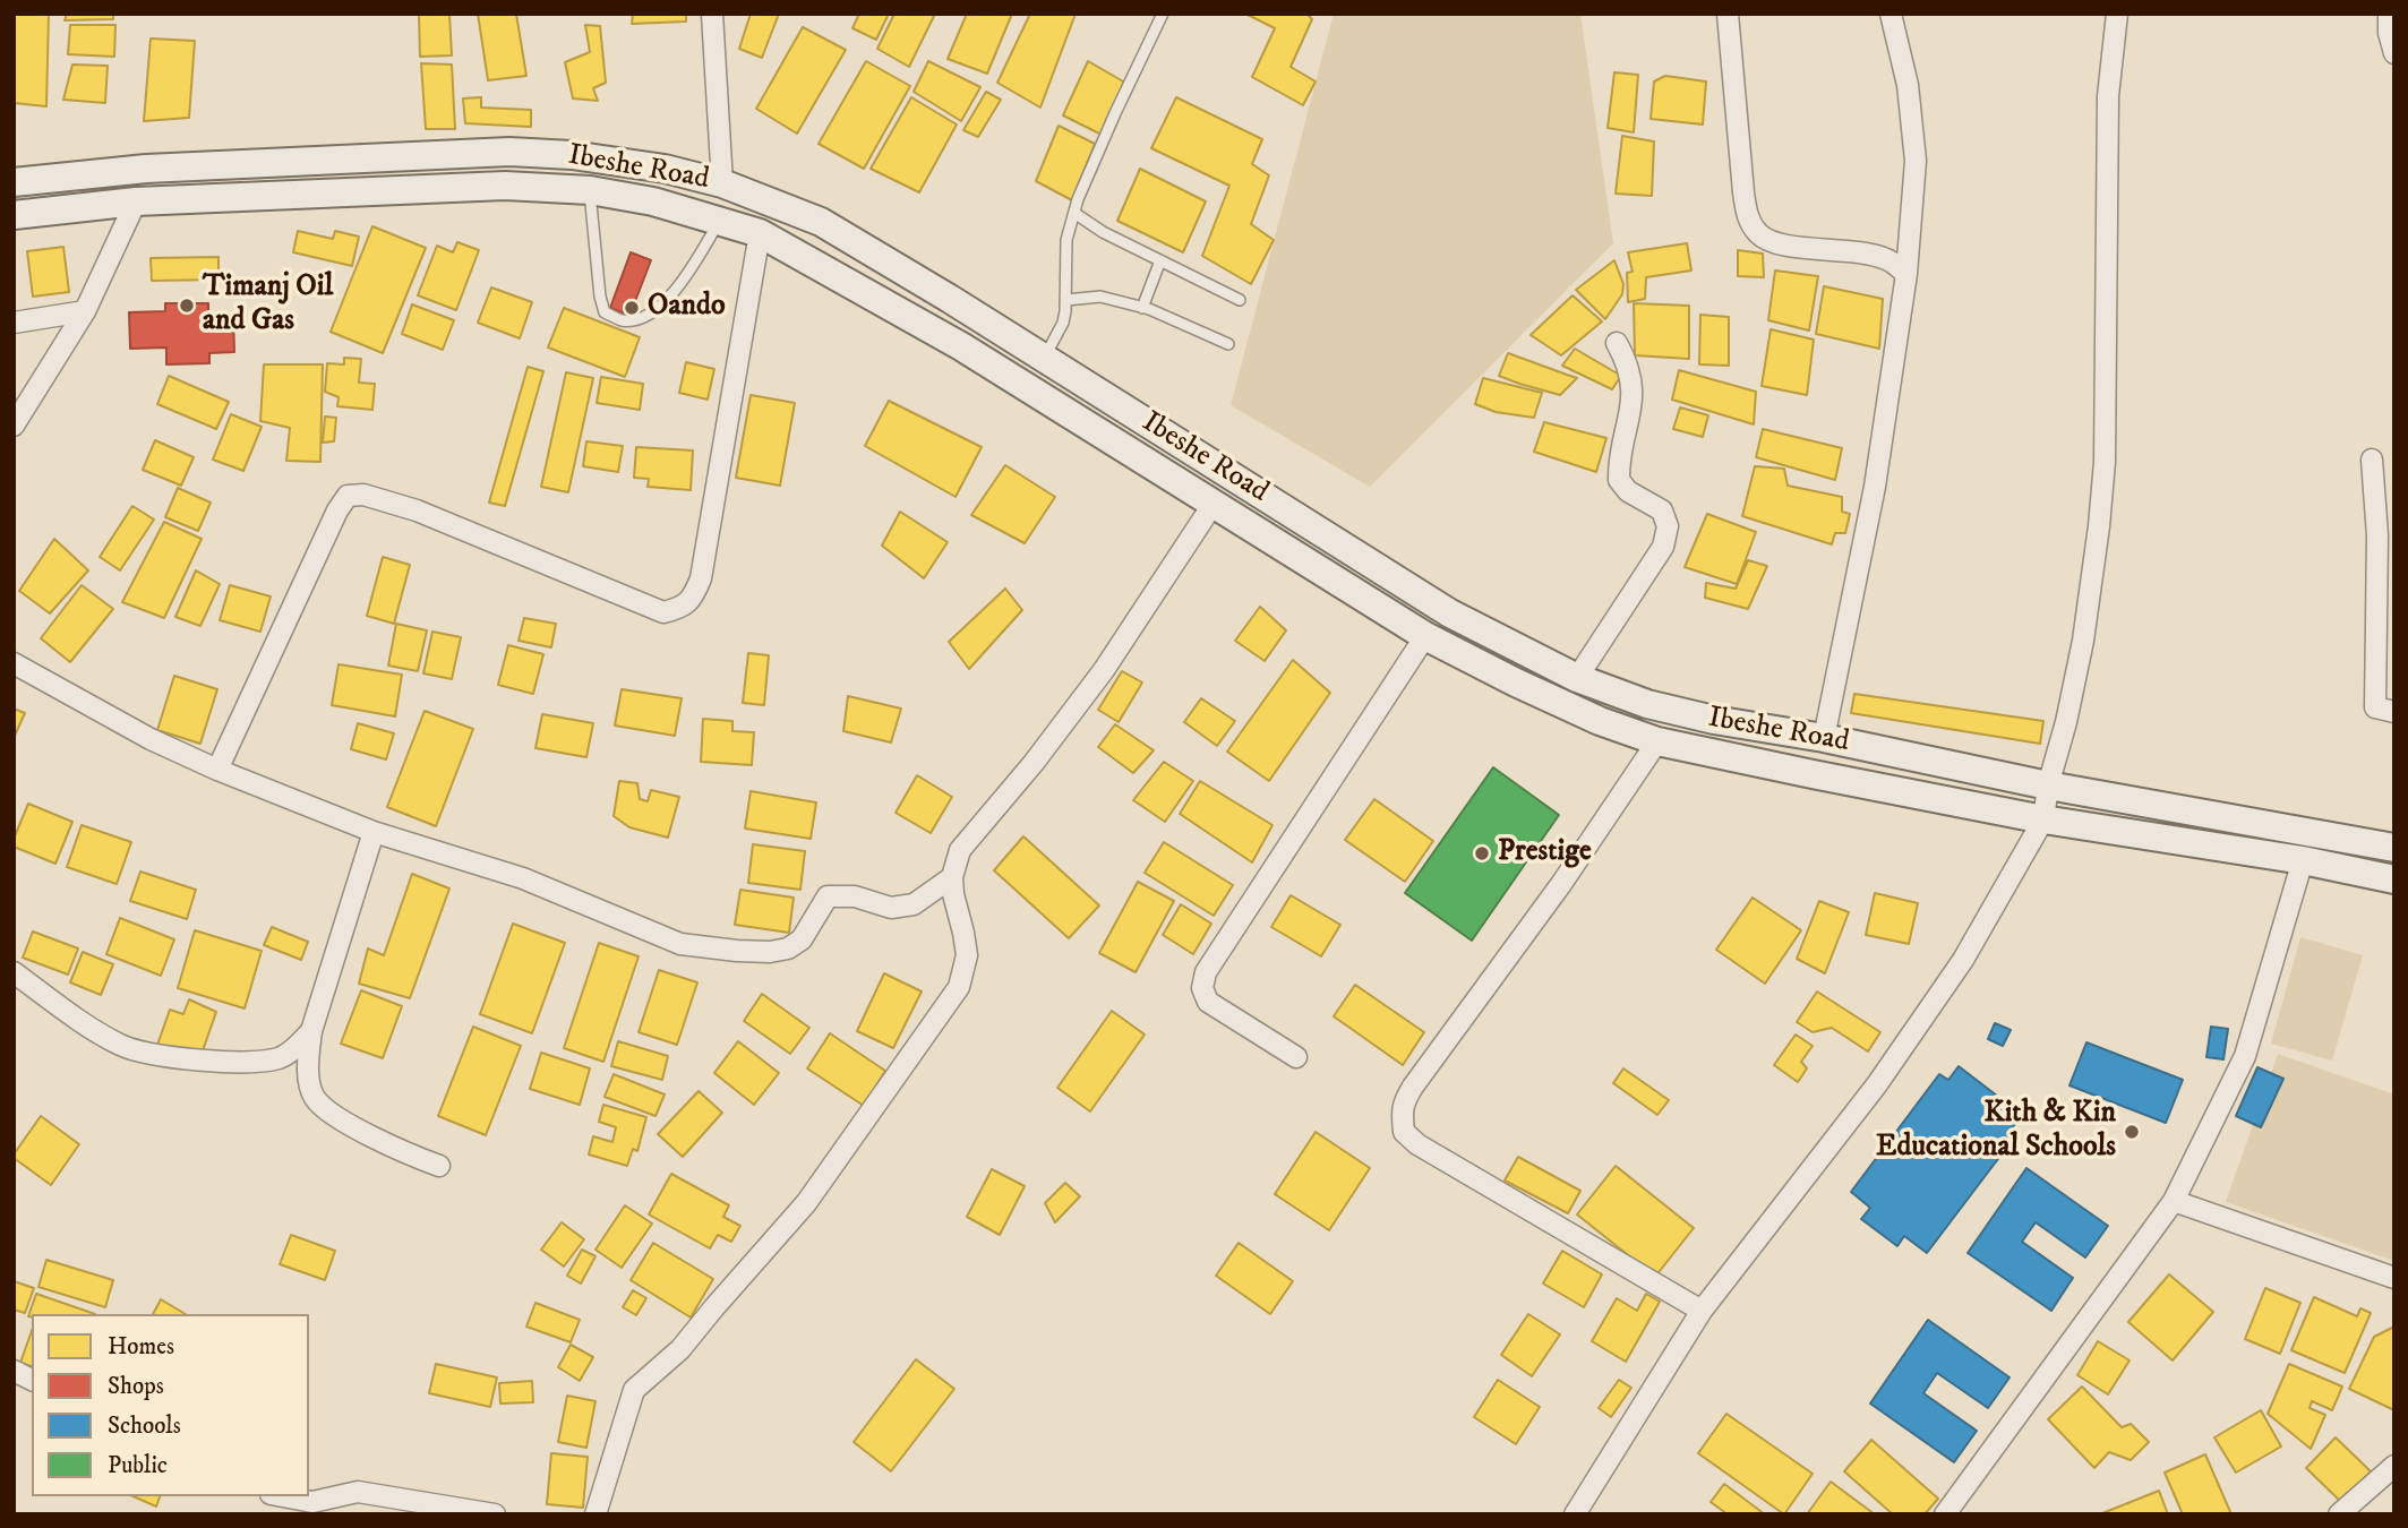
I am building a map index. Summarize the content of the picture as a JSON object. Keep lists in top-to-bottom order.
{
  "streets": {
    "main road": ["Ibeshe Road"]
  },
  "places": [
    "Timanj Oil and Gas",
    "Oando",
    "Prestige",
    "Kith & Kin Educational Schools"
  ],
  "legend": [
    "Homes",
    "Shops",
    "Schools",
    "Public"
  ]
}
